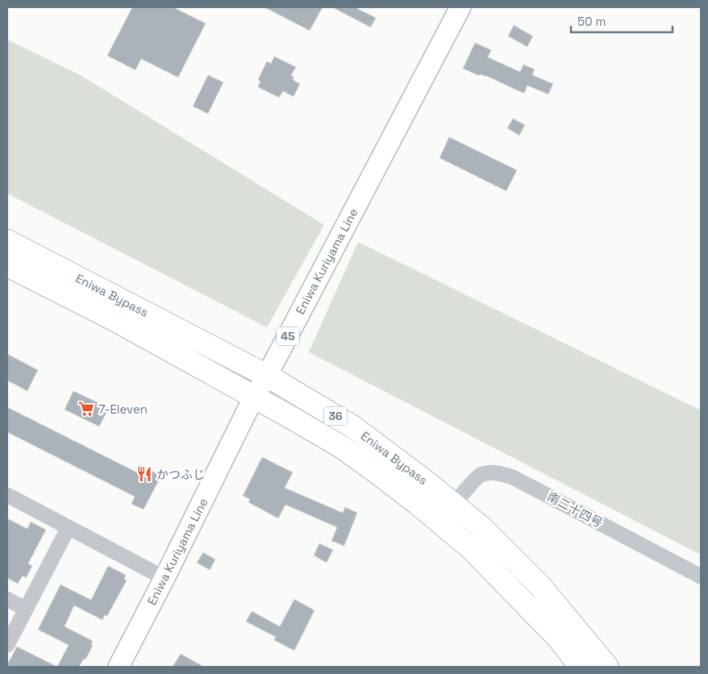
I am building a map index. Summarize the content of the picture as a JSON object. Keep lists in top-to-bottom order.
{
  "streets": {
    "highway": ["Eniwa Bypass", "36"],
    "main road": ["Eniwa Kuriyama Line", "45"],
    "street": ["南二十四号"]
  },
  "crossings": [
    ["Eniwa Kuriyama Line", "Eniwa Bypass"],
    ["Eniwa Bypass", "南二十四号"]
  ],
  "places": {
    "supermarket": ["7-Eleven"],
    "restaurant": ["かつふじ"]
  },
  "scale_bar": "50 m"
}
